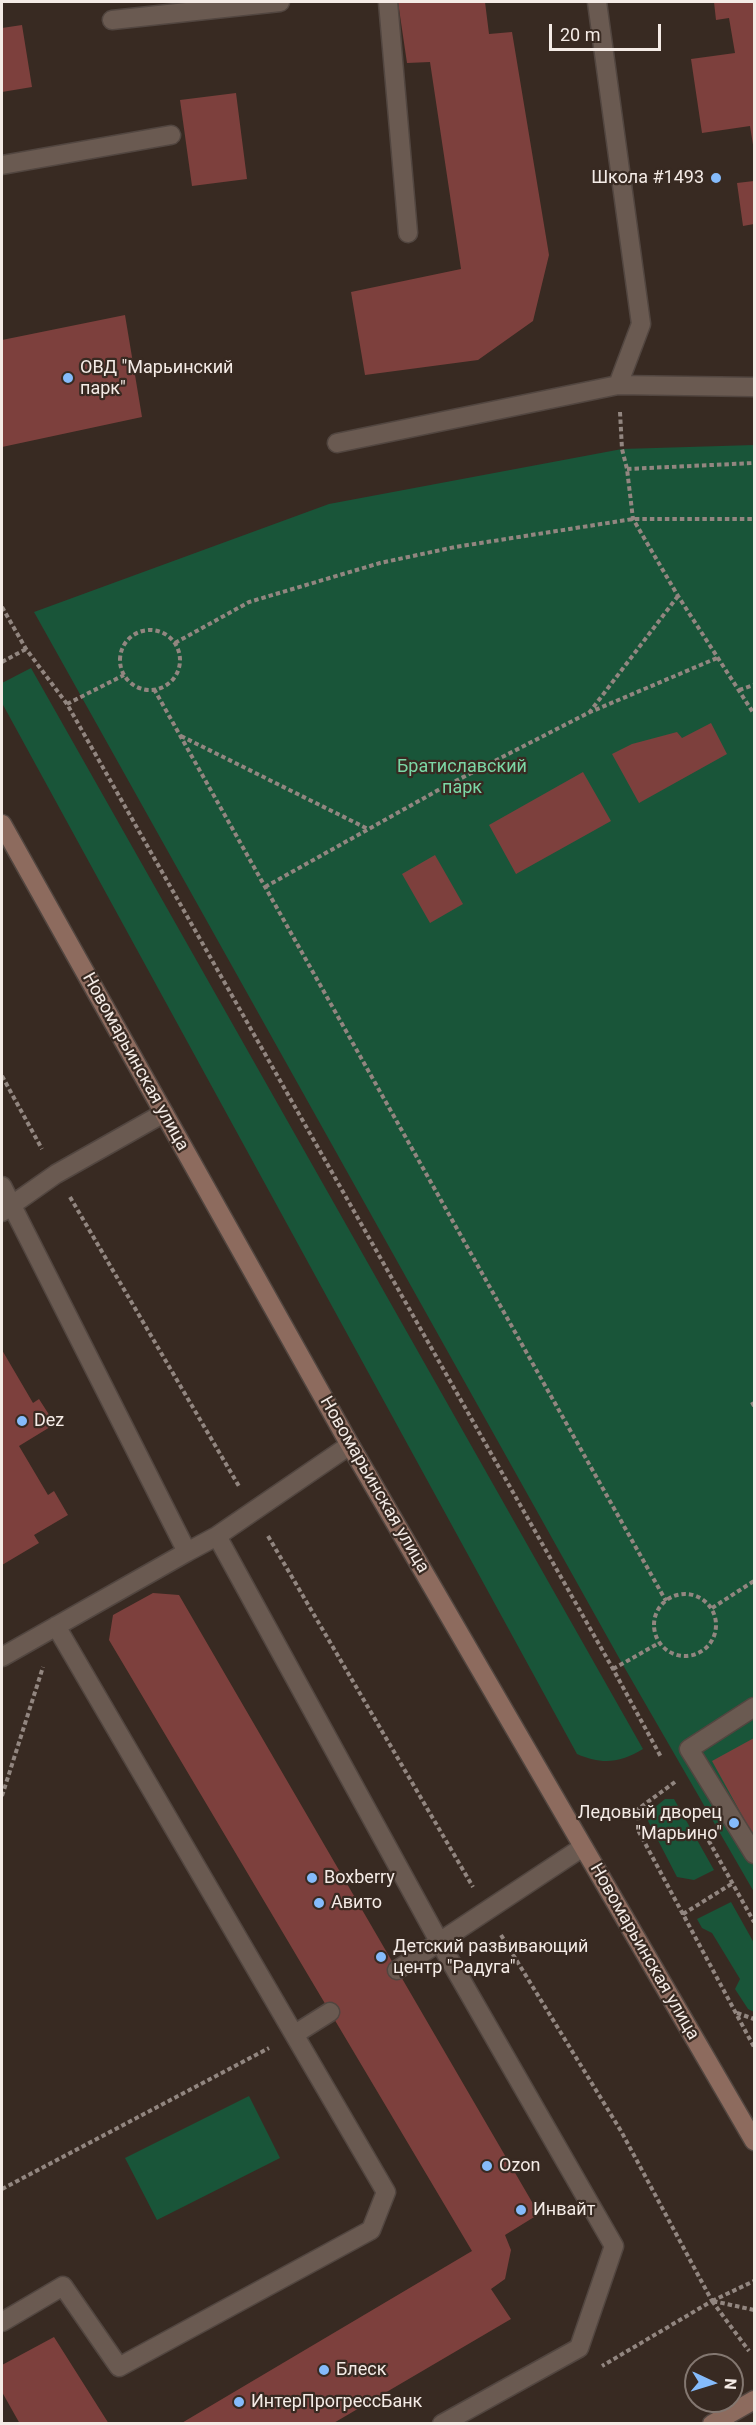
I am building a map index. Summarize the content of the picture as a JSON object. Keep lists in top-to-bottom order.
{
  "streets": {
    "street": ["Новомарьинская улица"]
  },
  "parks": ["Братиславский парк"],
  "places": [
    "Школа #1493",
    "ОВД \"Марьинский парк\"",
    "Dez",
    "Ледовый дворец \"Марьино\"",
    "Boxberry",
    "Авито",
    "Детский развивающий центр \"Радуга\"",
    "Ozon",
    "Инвайт",
    "Блеск",
    "ИнтерПрогрессБанк"
  ],
  "scale_bar": "20 m",
  "north": "right"
}
